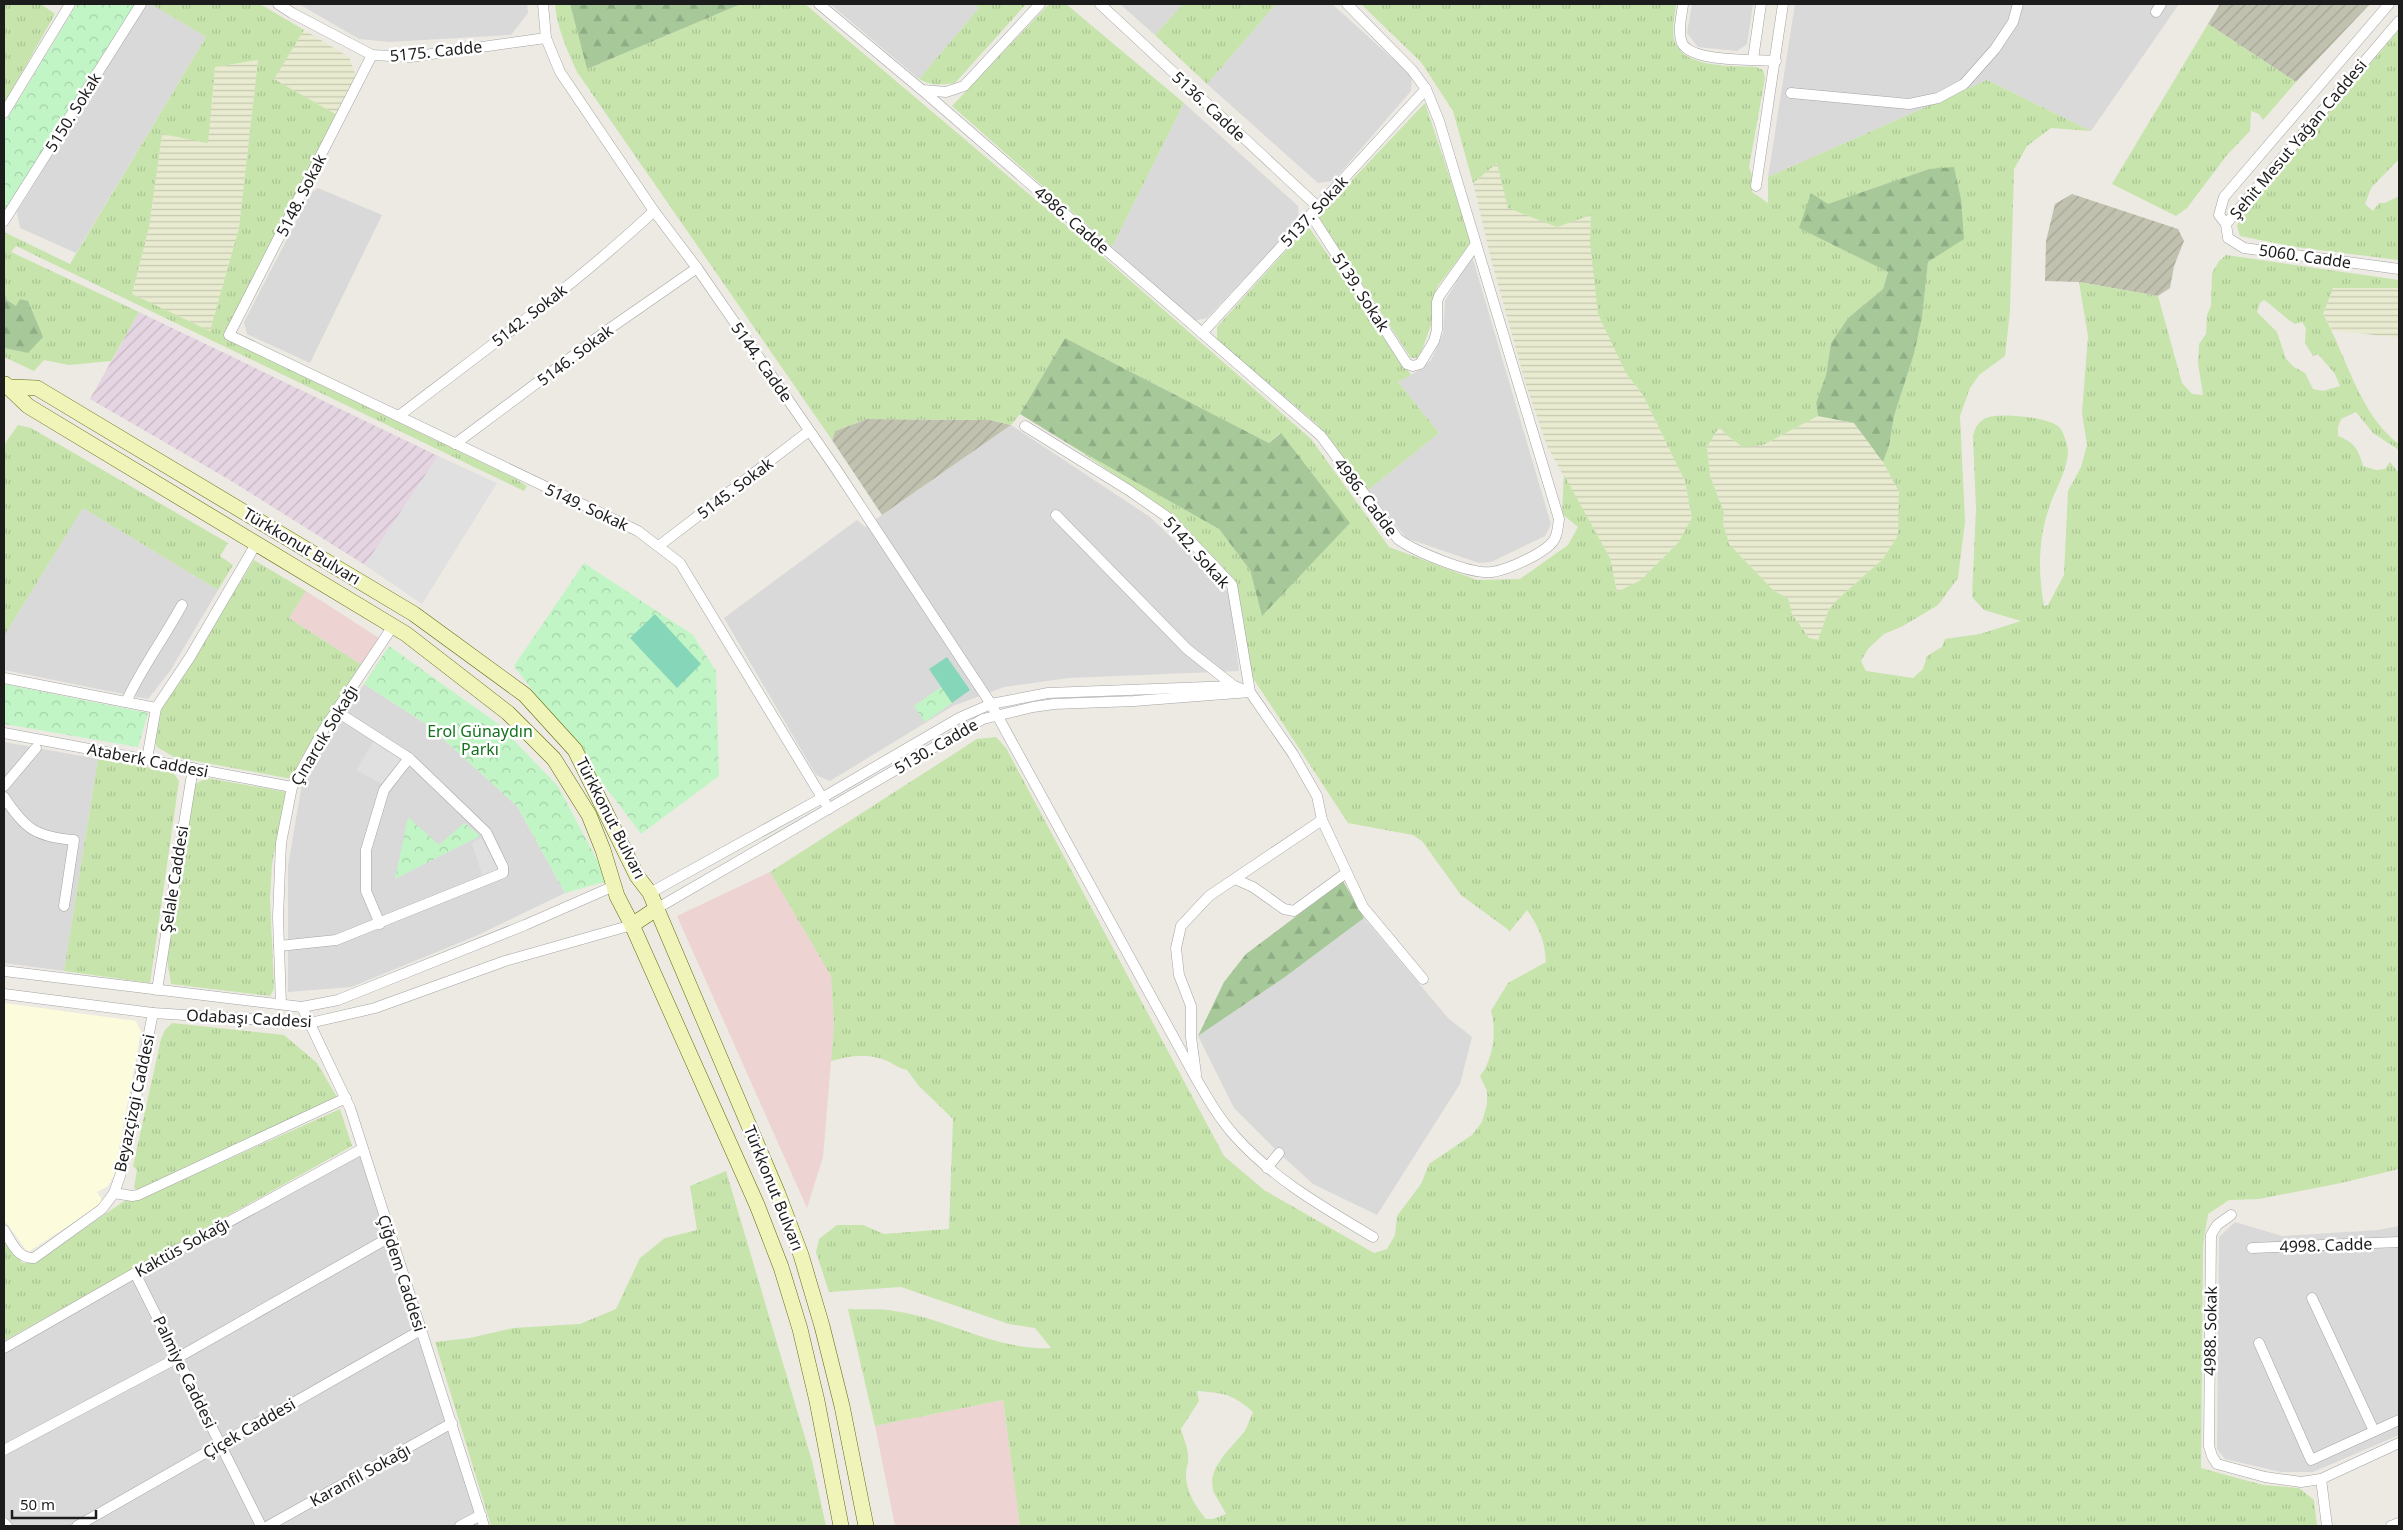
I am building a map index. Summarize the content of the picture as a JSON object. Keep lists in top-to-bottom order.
{
  "streets": {
    "street": [
      "5175. Cadde",
      "5136. Cadde",
      "5150. Sokak",
      "Şehit Mesut Yağan Caddesi",
      "5148. Sokak",
      "5137. Sokak",
      "4986. Cadde",
      "5060. Cadde",
      "5139. Sokak",
      "5142. Sokak",
      "5146. Sokak",
      "5144. Cadde",
      "5145. Sokak",
      "5149. Sokak",
      "Türkkonut Bulvarı",
      "Çınarcık Sokağı",
      "5130. Cadde",
      "Ataberk Caddesi",
      "Şelale Caddesi",
      "Odabaşı Caddesi",
      "Beyazçizgi Caddesi",
      "4998. Cadde",
      "Kaktüs Sokağı",
      "Çiğdem Caddesi",
      "4988. Sokak",
      "Palmiye Caddesi",
      "Çiçek Caddesi",
      "Karanfil Sokağı"
    ]
  },
  "crossings": [
    ["5175. Cadde", "5148. Sokak"],
    ["5175. Cadde", "5144. Cadde"],
    ["5136. Cadde", "5137. Sokak"],
    ["Şehit Mesut Yağan Caddesi", "5060. Cadde"],
    ["5148. Sokak", "5149. Sokak"],
    ["5137. Sokak", "4986. Cadde"],
    ["5137. Sokak", "5139. Sokak"],
    ["4986. Cadde", "5139. Sokak"],
    ["5142. Sokak", "5144. Cadde"],
    ["5142. Sokak", "5149. Sokak"],
    ["5142. Sokak", "5130. Cadde"],
    ["5146. Sokak", "5144. Cadde"],
    ["5146. Sokak", "5149. Sokak"],
    ["5144. Cadde", "5145. Sokak"],
    ["5144. Cadde", "5130. Cadde"],
    ["5145. Sokak", "5149. Sokak"],
    ["5149. Sokak", "5130. Cadde"],
    ["Türkkonut Bulvarı", "Çınarcık Sokağı"],
    ["Türkkonut Bulvarı", "5130. Cadde"],
    ["Türkkonut Bulvarı", "Odabaşı Caddesi"],
    ["Çınarcık Sokağı", "Ataberk Caddesi"],
    ["Çınarcık Sokağı", "Odabaşı Caddesi"],
    ["Ataberk Caddesi", "Şelale Caddesi"],
    ["Şelale Caddesi", "Odabaşı Caddesi"],
    ["Odabaşı Caddesi", "Beyazçizgi Caddesi"],
    ["Odabaşı Caddesi", "Çiğdem Caddesi"],
    ["Kaktüs Sokağı", "Çiğdem Caddesi"],
    ["Kaktüs Sokağı", "Palmiye Caddesi"],
    ["Çiğdem Caddesi", "Çiçek Caddesi"],
    ["Çiğdem Caddesi", "Karanfil Sokağı"],
    ["Palmiye Caddesi", "Çiçek Caddesi"]
  ],
  "parks": ["Erol Günaydın Parkı"],
  "scale_bar": "50 m"
}
